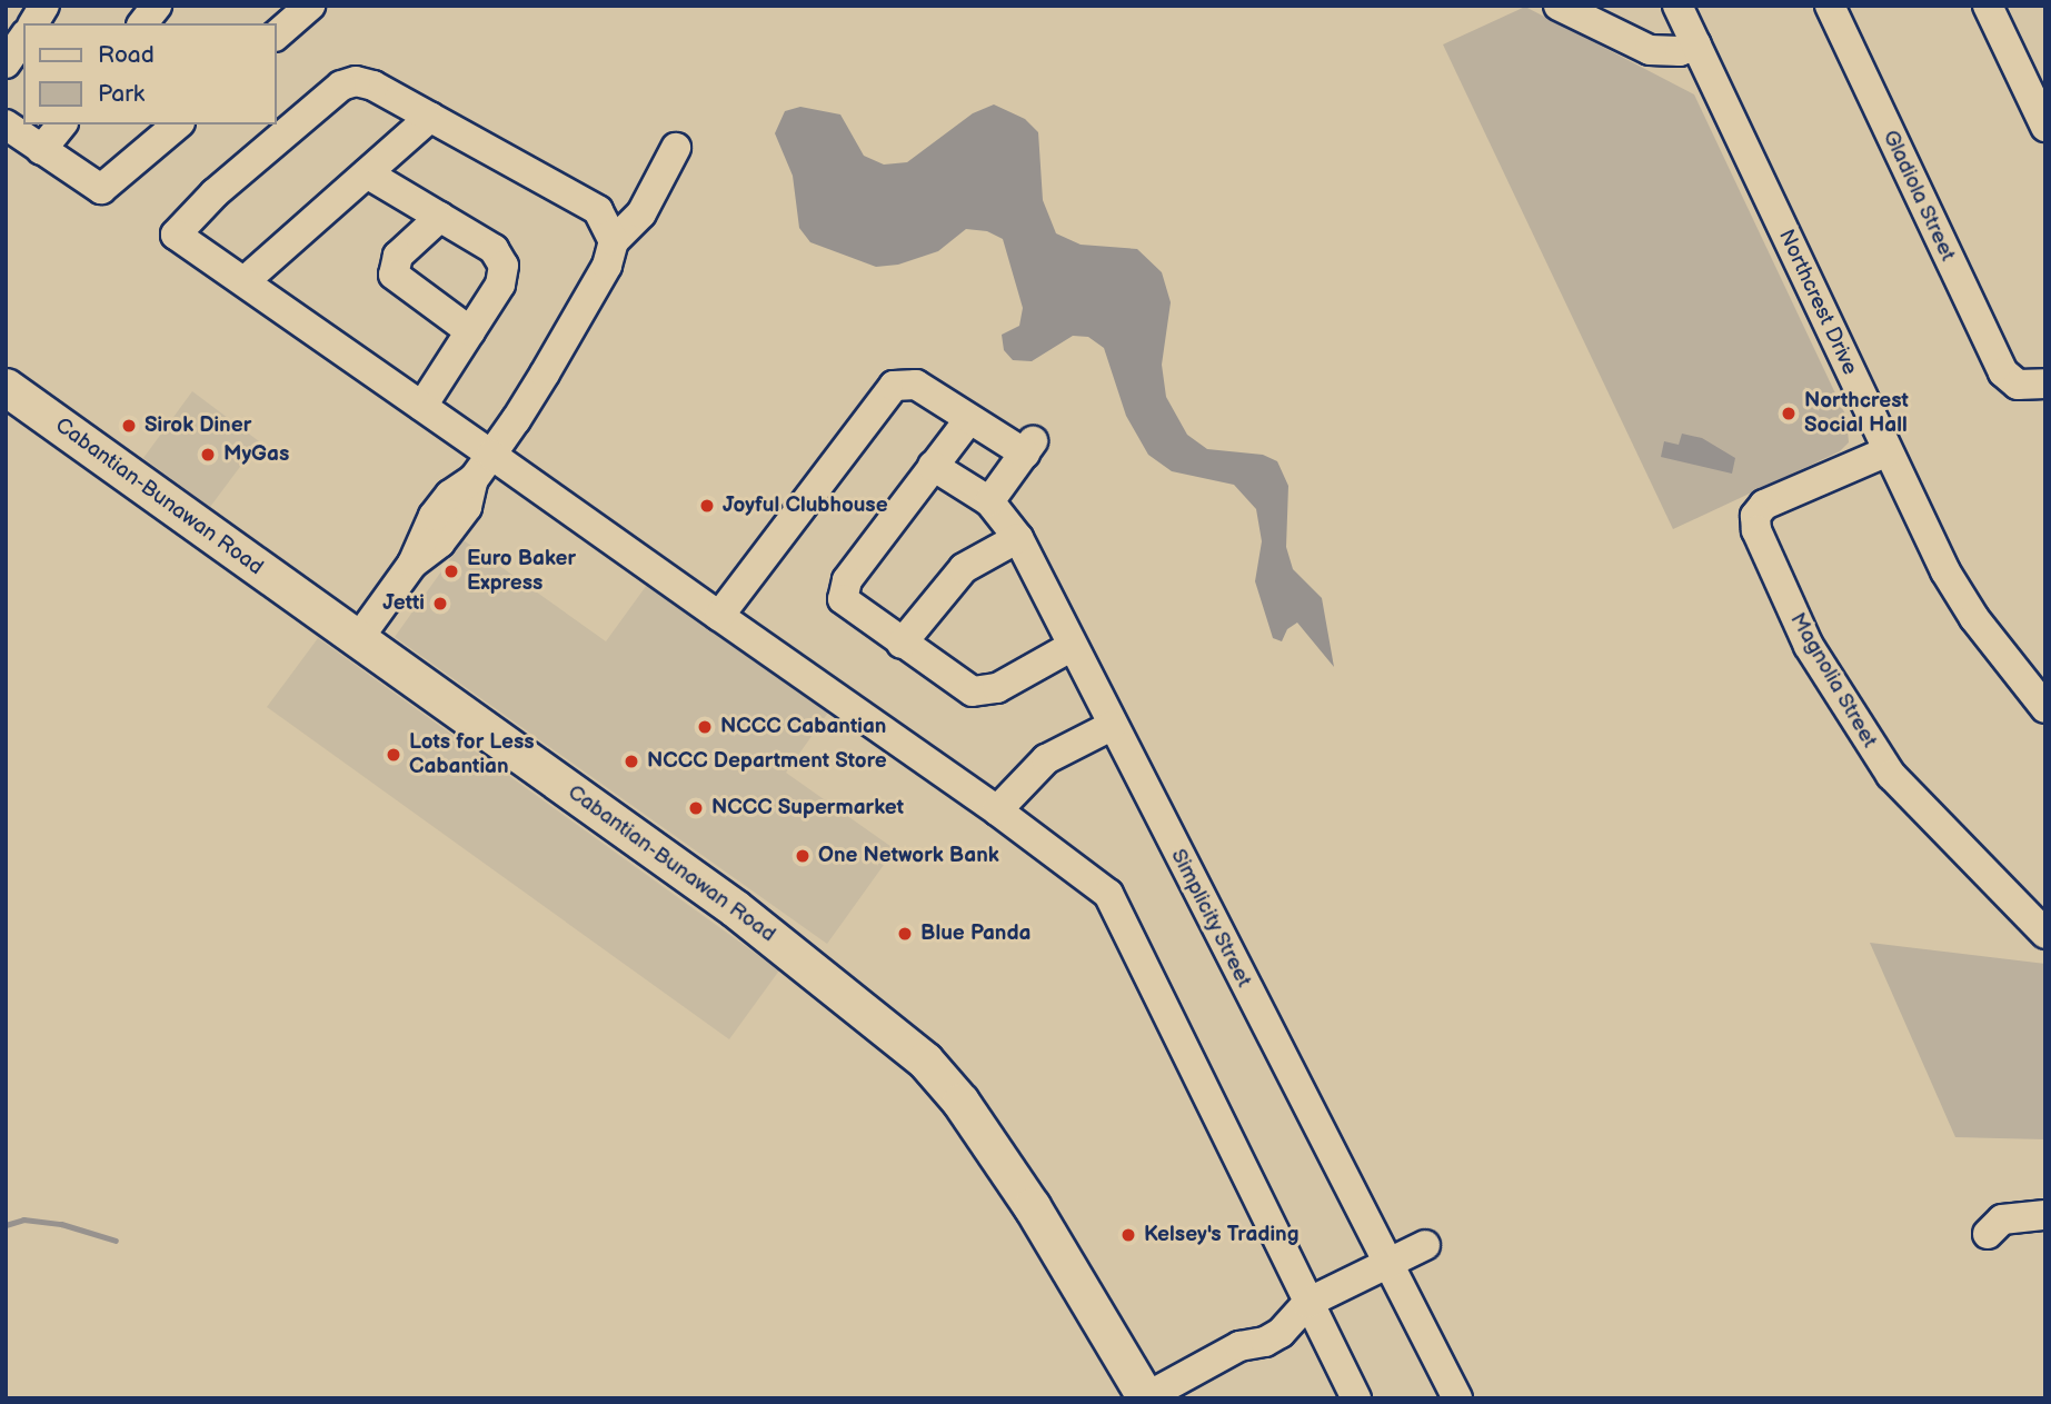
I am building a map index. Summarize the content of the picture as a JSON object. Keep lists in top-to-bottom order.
{
  "streets": {
    "main road": ["Cabantian-Bunawan Road"],
    "street": [
      "Gladiola Street",
      "Northcrest Drive",
      "Magnolia Street",
      "Simplicity Street"
    ]
  },
  "crossings": [
    ["Northcrest Drive", "Magnolia Street"]
  ],
  "places": [
    "Northcrest Social Hall",
    "Sirok Diner",
    "MyGas",
    "Joyful Clubhouse",
    "Euro Baker Express",
    "Jetti",
    "NCCC Cabantian",
    "Lots for Less Cabantian",
    "NCCC Department Store",
    "NCCC Supermarket",
    "One Network Bank",
    "Blue Panda",
    "Kelsey's Trading"
  ],
  "legend": ["Road", "Park"]
}
